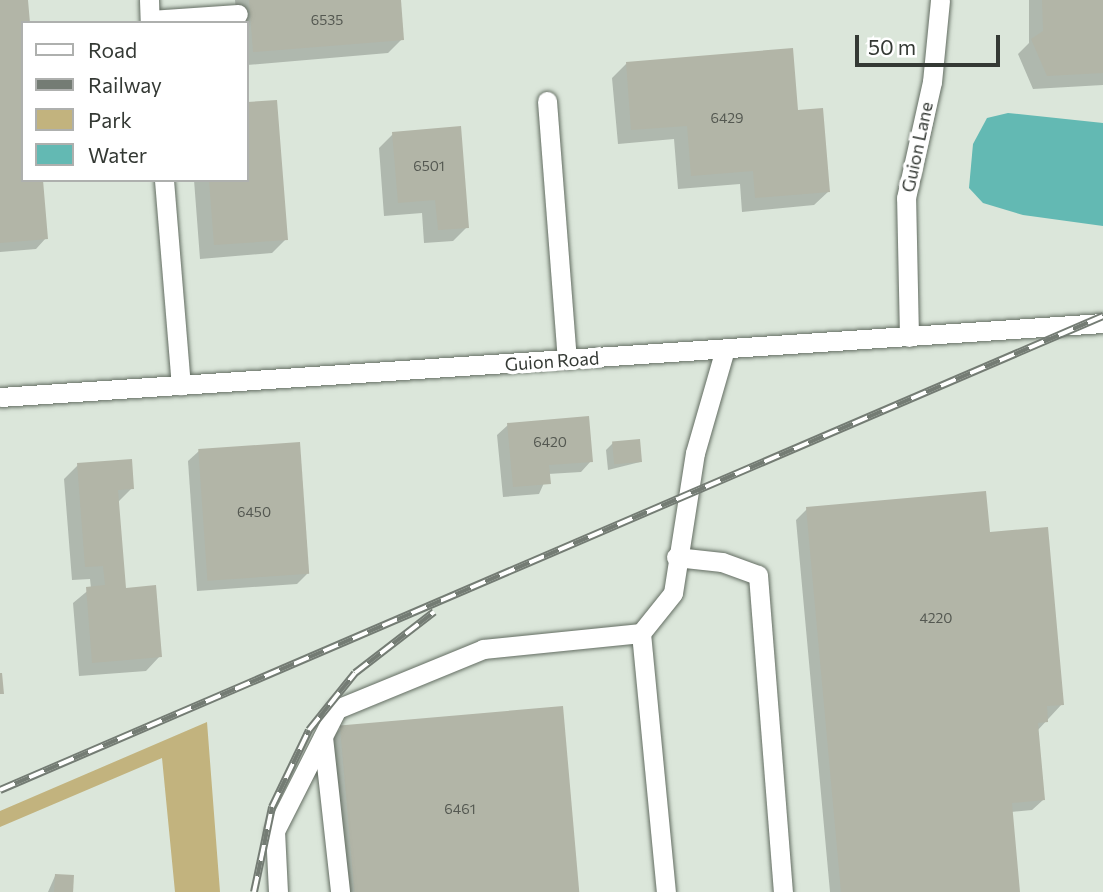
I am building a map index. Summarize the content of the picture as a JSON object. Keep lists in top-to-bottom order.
{
  "streets": {
    "street": ["Guion Lane", "Guion Road"]
  },
  "crossings": [
    ["Guion Lane", "Guion Road"]
  ],
  "house_numbers": [
    "6535",
    "6429",
    "6501",
    "6420",
    "6450",
    "4220",
    "6461"
  ],
  "legend": [
    "Road",
    "Railway",
    "Park",
    "Water"
  ],
  "scale_bar": "50 m"
}
